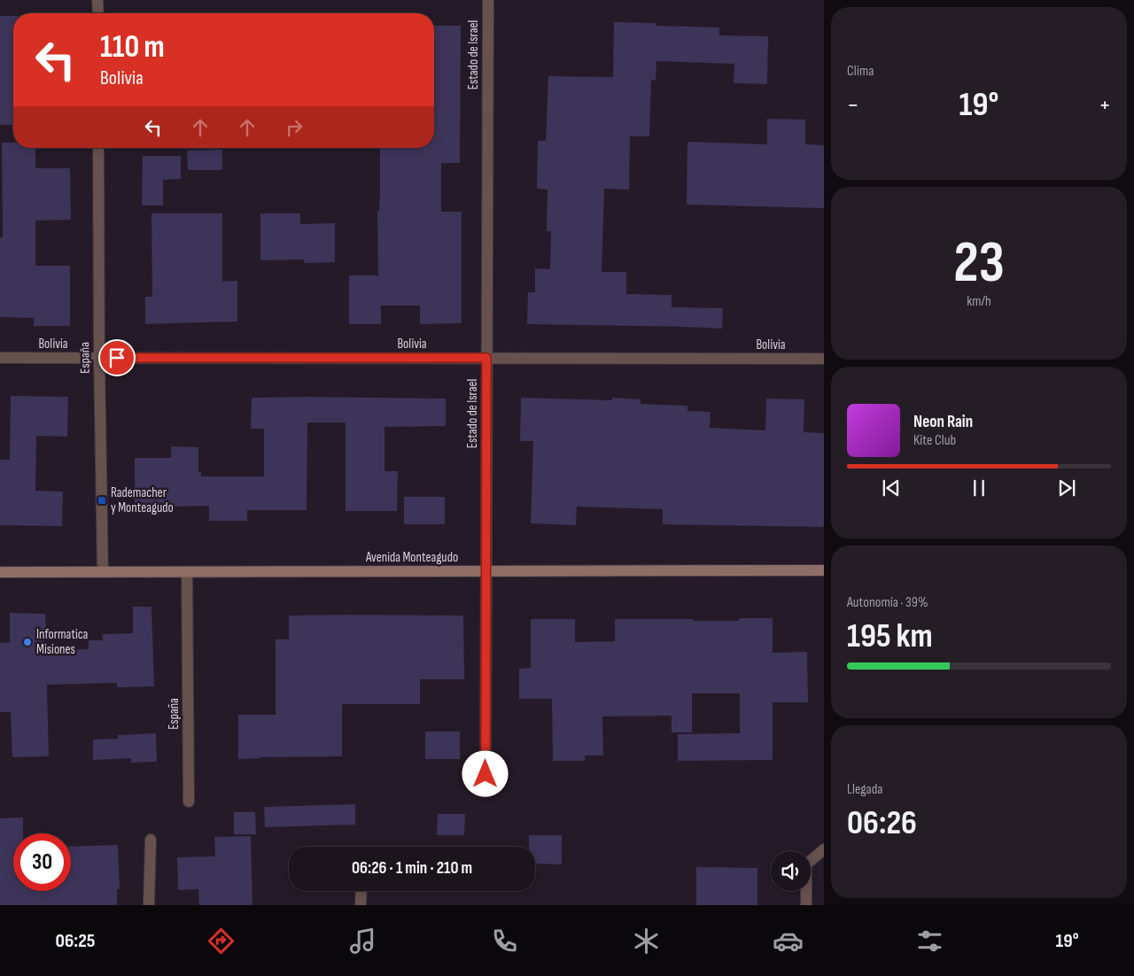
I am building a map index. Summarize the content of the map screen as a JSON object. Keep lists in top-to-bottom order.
{
  "streets": {
    "main road": ["Avenida Monteagudo"],
    "street": ["Estado de Israel", "Bolivia", "España"]
  },
  "crossings": [
    ["Estado de Israel", "Bolivia"],
    ["Estado de Israel", "Avenida Monteagudo"],
    ["Bolivia", "España"],
    ["España", "Avenida Monteagudo"]
  ],
  "places": {
    "transit": ["Rademacher y Monteagudo"],
    "other": ["Informatica Misiones"]
  },
  "page": {
    "tile": [
      "Clima",
      ["23", "km/h"],
      ["Autonomía · 39%", "195 km"],
      ["Llegada", "06:26"]
    ],
    "turn": ["110 m", "Bolivia"],
    "heat": ["−", "19°", "+"],
    "song": ["Neon Rain", "Kite Club"],
    "limit": "30",
    "trip": "06:26 · 1 min · 210 m",
    "tabs": ["06:25", "19°"]
  }
}
